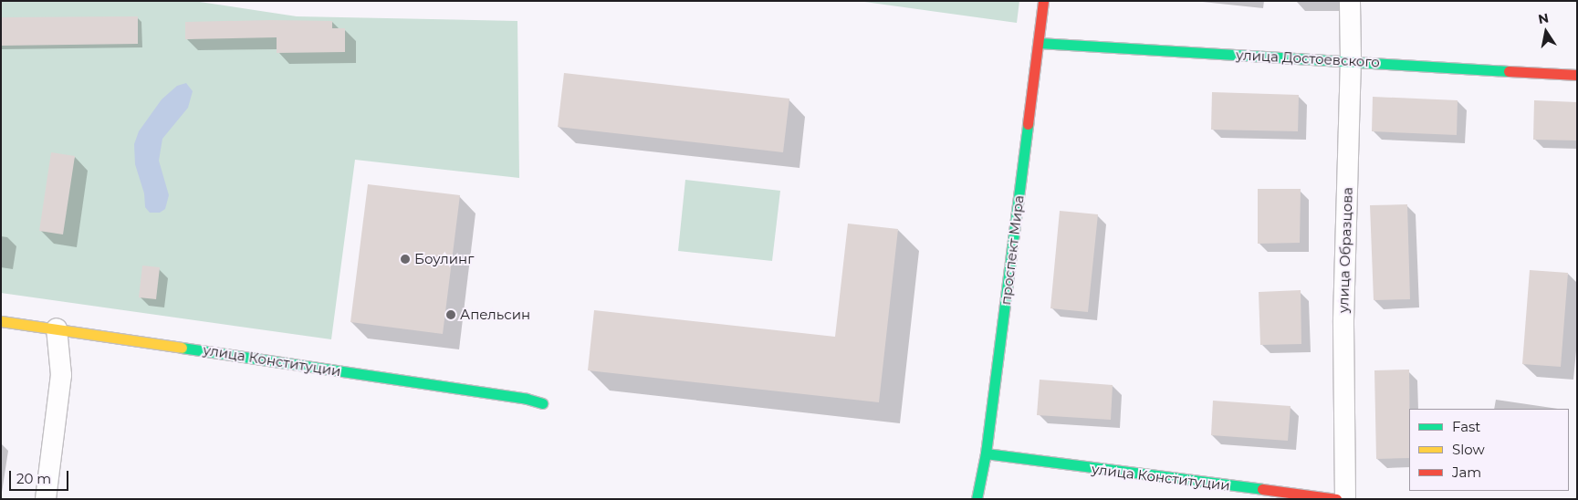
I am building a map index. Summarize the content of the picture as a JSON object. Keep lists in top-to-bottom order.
{
  "streets": {
    "street": [
      "улица Достоевского",
      "проспект Мира",
      "улица Образцова",
      "улица Конституции"
    ]
  },
  "crossings": [
    ["улица Достоевского", "проспект Мира"],
    ["улица Достоевского", "улица Образцова"],
    ["проспект Мира", "улица Конституции"]
  ],
  "places": ["Боулинг", "Апельсин"],
  "legend": ["Fast", "Slow", "Jam"],
  "scale_bar": "20 m",
  "north": "top"
}
